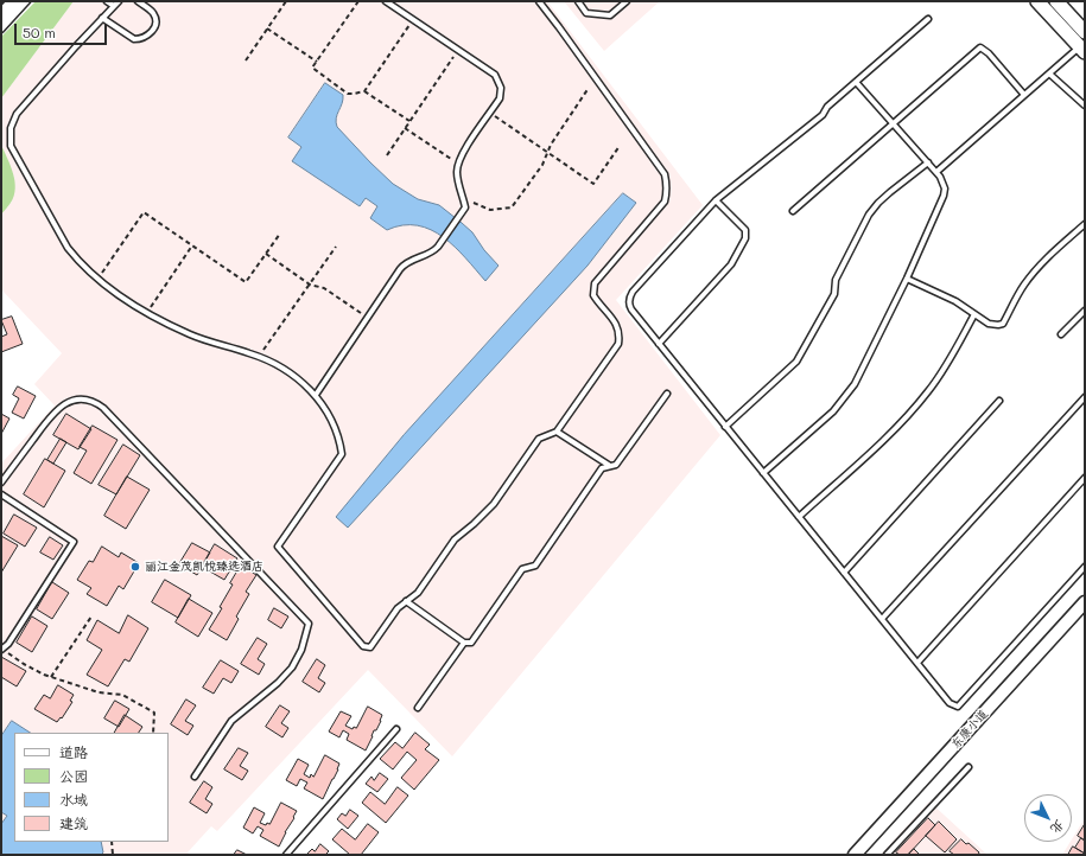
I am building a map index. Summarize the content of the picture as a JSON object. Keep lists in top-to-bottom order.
{
  "streets": {
    "street": ["东康小道"]
  },
  "places": ["丽江金茂凯悦臻选酒店"],
  "legend": [
    "道路",
    "公园",
    "水域",
    "建筑"
  ],
  "scale_bar": "50 m",
  "north": "bottom right"
}
